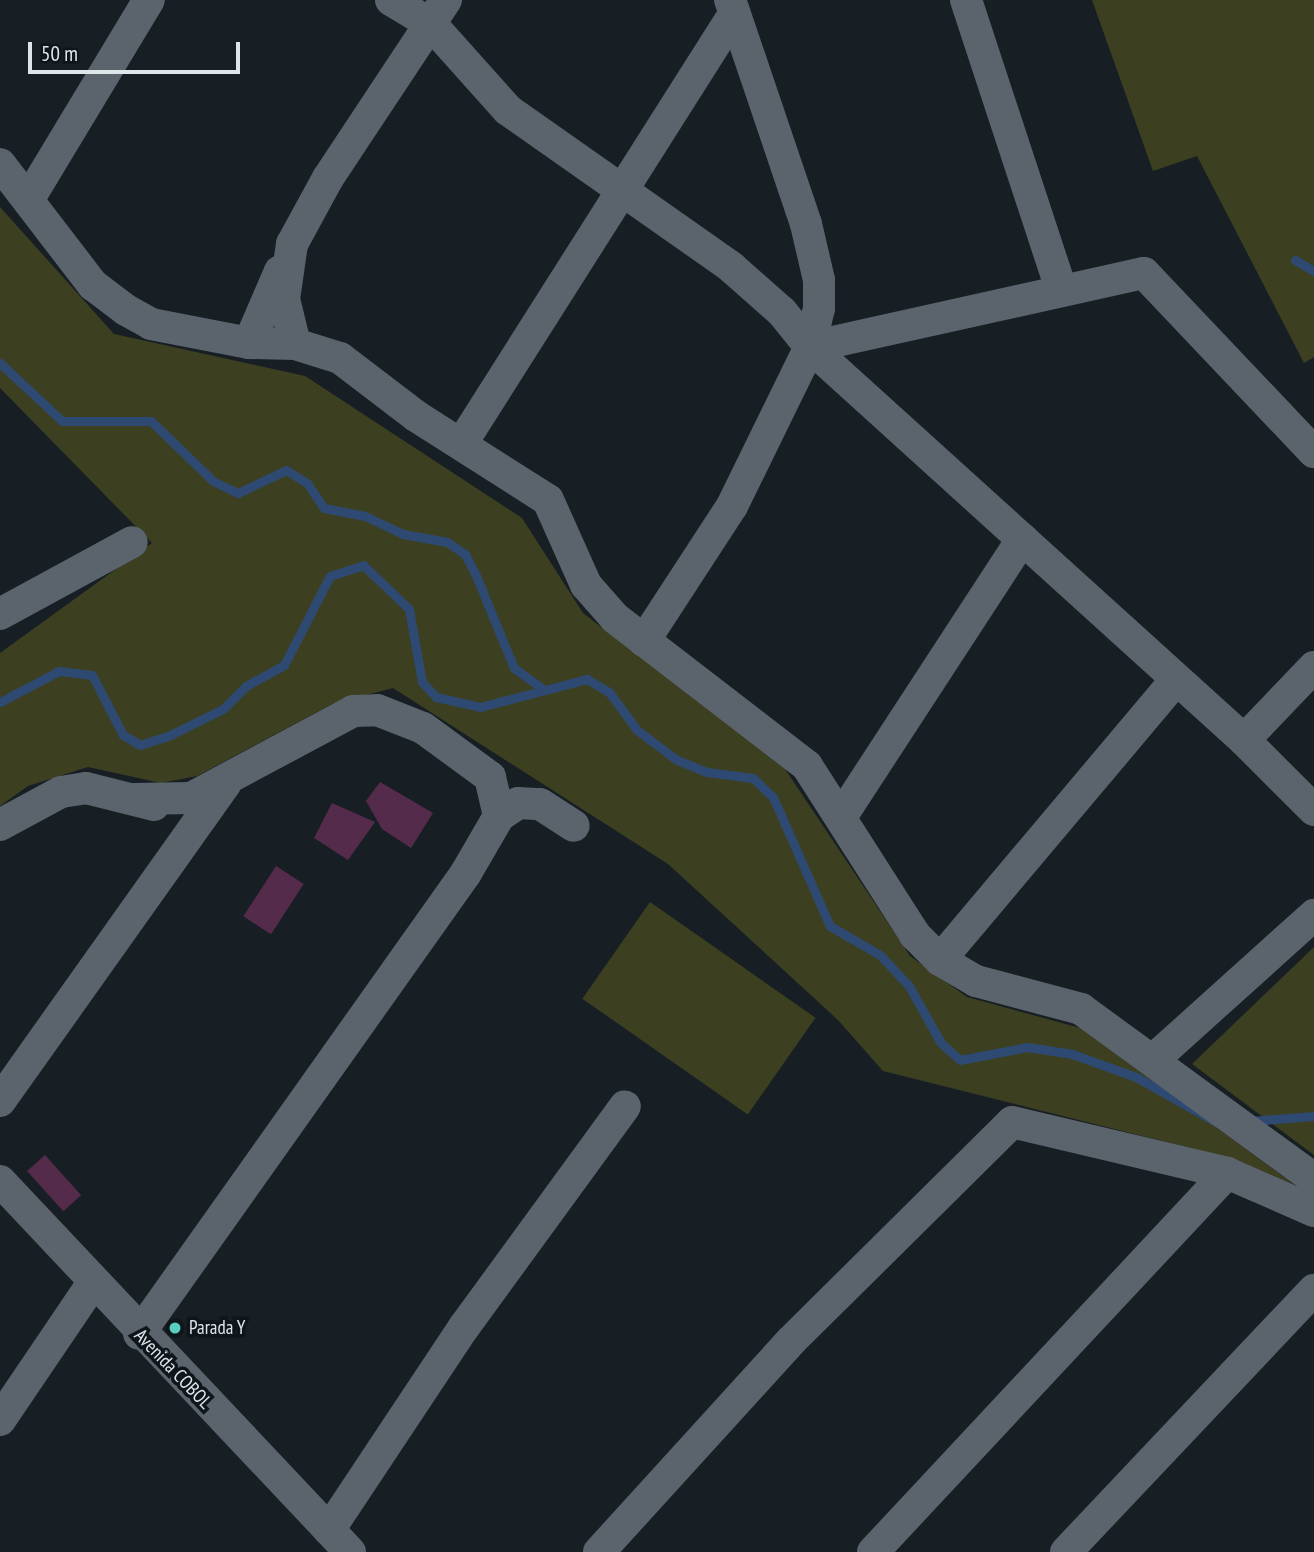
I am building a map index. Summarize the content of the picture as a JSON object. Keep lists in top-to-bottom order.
{
  "streets": {
    "street": ["Avenida COBOL"]
  },
  "places": ["Parada Y"],
  "scale_bar": "50 m"
}
